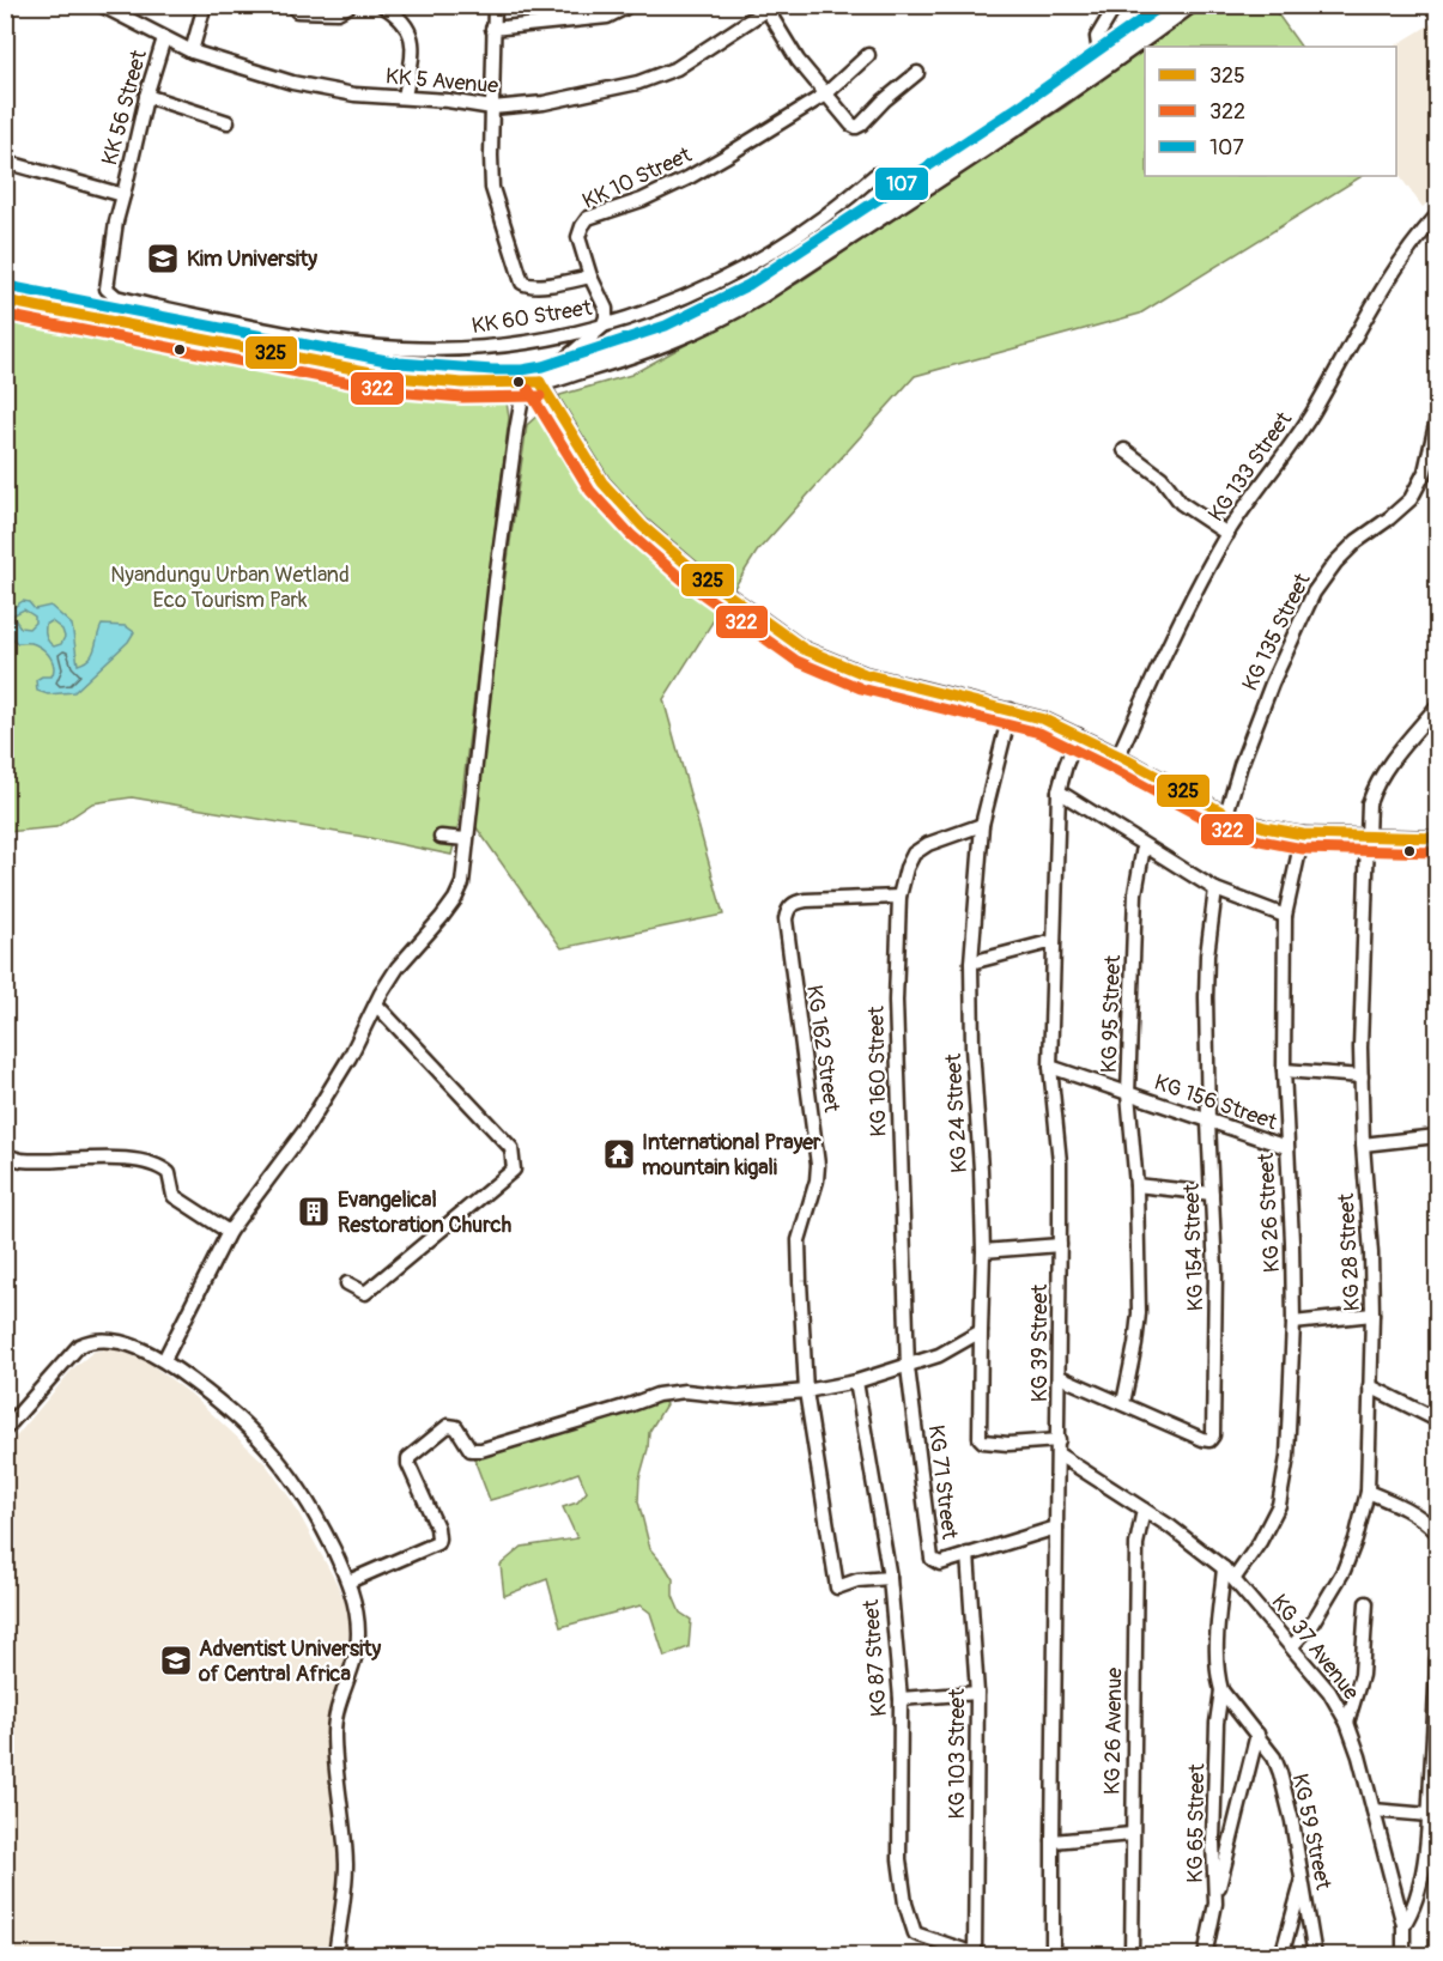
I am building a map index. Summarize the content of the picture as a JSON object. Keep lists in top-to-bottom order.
{
  "streets": {
    "street": [
      "KK 5 Avenue",
      "KK 56 Street",
      "KK 10 Street",
      "KK 60 Street",
      "KG 133 Street",
      "KG 135 Street",
      "KG 95 Street",
      "KG 162 Street",
      "KG 160 Street",
      "KG 156 Street",
      "KG 24 Street",
      "KG 26 Street",
      "KG 154 Street",
      "KG 28 Street",
      "KG 39 Street",
      "KG 71 Street",
      "KG 37 Avenue",
      "KG 87 Street",
      "KG 26 Avenue",
      "KG 103 Street",
      "KG 65 Street",
      "KG 59 Street"
    ]
  },
  "crossings": [
    ["KK 5 Avenue", "KK 56 Street"],
    ["KK 56 Street", "KK 60 Street"],
    ["KK 10 Street", "KK 60 Street"],
    ["KG 95 Street", "KG 156 Street"],
    ["KG 95 Street", "KG 154 Street"],
    ["KG 162 Street", "KG 160 Street"],
    ["KG 160 Street", "KG 24 Street"],
    ["KG 160 Street", "KG 71 Street"],
    ["KG 156 Street", "KG 26 Street"],
    ["KG 156 Street", "KG 154 Street"],
    ["KG 156 Street", "KG 39 Street"],
    ["KG 24 Street", "KG 39 Street"],
    ["KG 26 Street", "KG 37 Avenue"],
    ["KG 26 Street", "KG 65 Street"],
    ["KG 154 Street", "KG 39 Street"],
    ["KG 28 Street", "KG 37 Avenue"],
    ["KG 39 Street", "KG 71 Street"],
    ["KG 39 Street", "KG 37 Avenue"],
    ["KG 71 Street", "KG 103 Street"],
    ["KG 37 Avenue", "KG 26 Avenue"],
    ["KG 37 Avenue", "KG 65 Street"],
    ["KG 87 Street", "KG 103 Street"],
    ["KG 65 Street", "KG 59 Street"]
  ],
  "parks": ["Nyandungu Urban Wetland Eco Tourism Park"],
  "places": {
    "school or university": ["Kim University", "Adventist University of Central Africa"],
    "temple": ["International Prayer mountain kigali"],
    "building": ["Evangelical Restoration Church"]
  },
  "lines": ["transit line 107", "transit line 325", "transit line 322"],
  "legend": ["325", "322", "107"]
}
